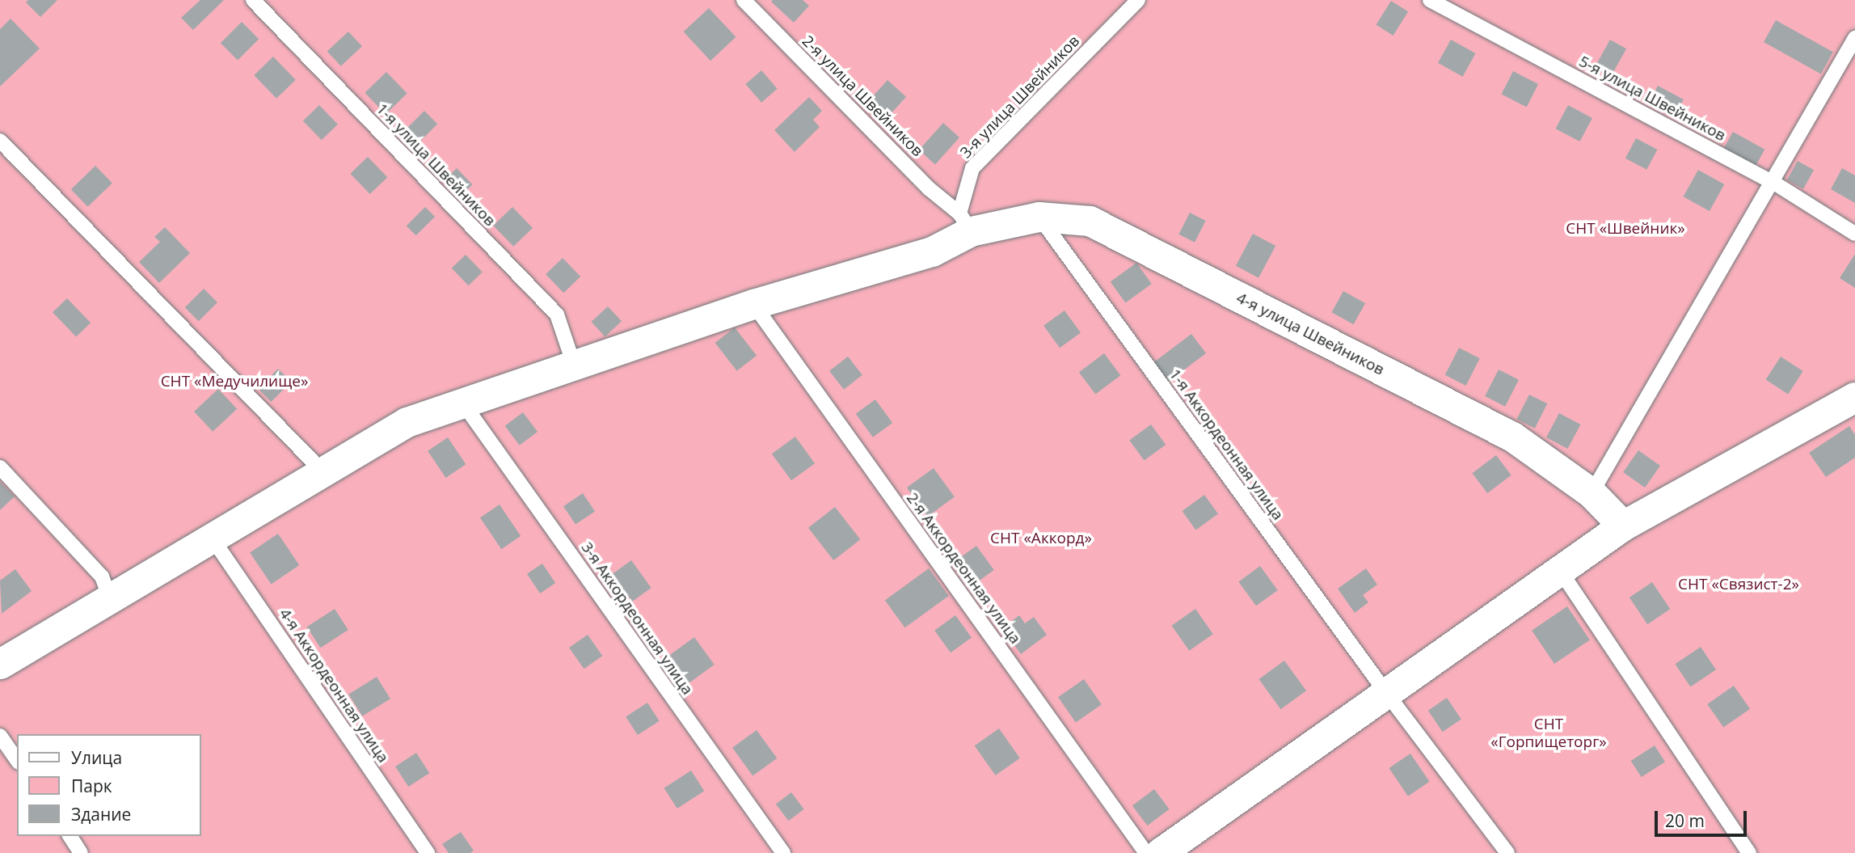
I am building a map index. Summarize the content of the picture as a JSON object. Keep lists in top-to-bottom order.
{
  "streets": {
    "street": ["4-я улица Швейников"],
    "lane": [
      "2-я улица Швейников",
      "3-я улица Швейников",
      "5-я улица Швейников",
      "1-я улица Швейников",
      "1-я Аккордеонная улица",
      "2-я Аккордеонная улица",
      "3-я Аккордеонная улица",
      "4-я Аккордеонная улица"
    ]
  },
  "crossings": [
    ["2-я улица Швейников", "3-я улица Швейников"],
    ["2-я улица Швейников", "4-я улица Швейников"],
    ["3-я улица Швейников", "4-я улица Швейников"],
    ["1-я улица Швейников", "4-я улица Швейников"],
    ["4-я улица Швейников", "1-я Аккордеонная улица"],
    ["4-я улица Швейников", "2-я Аккордеонная улица"],
    ["4-я улица Швейников", "3-я Аккордеонная улица"],
    ["4-я улица Швейников", "4-я Аккордеонная улица"]
  ],
  "parks": [
    "СНТ «Швейник»",
    "СНТ «Медучилище»",
    "СНТ «Аккорд»",
    "СНТ «Связист-2»",
    "СНТ «Горпищеторг»"
  ],
  "legend": ["Улица", "Парк", "Здание"],
  "scale_bar": "20 m"
}
